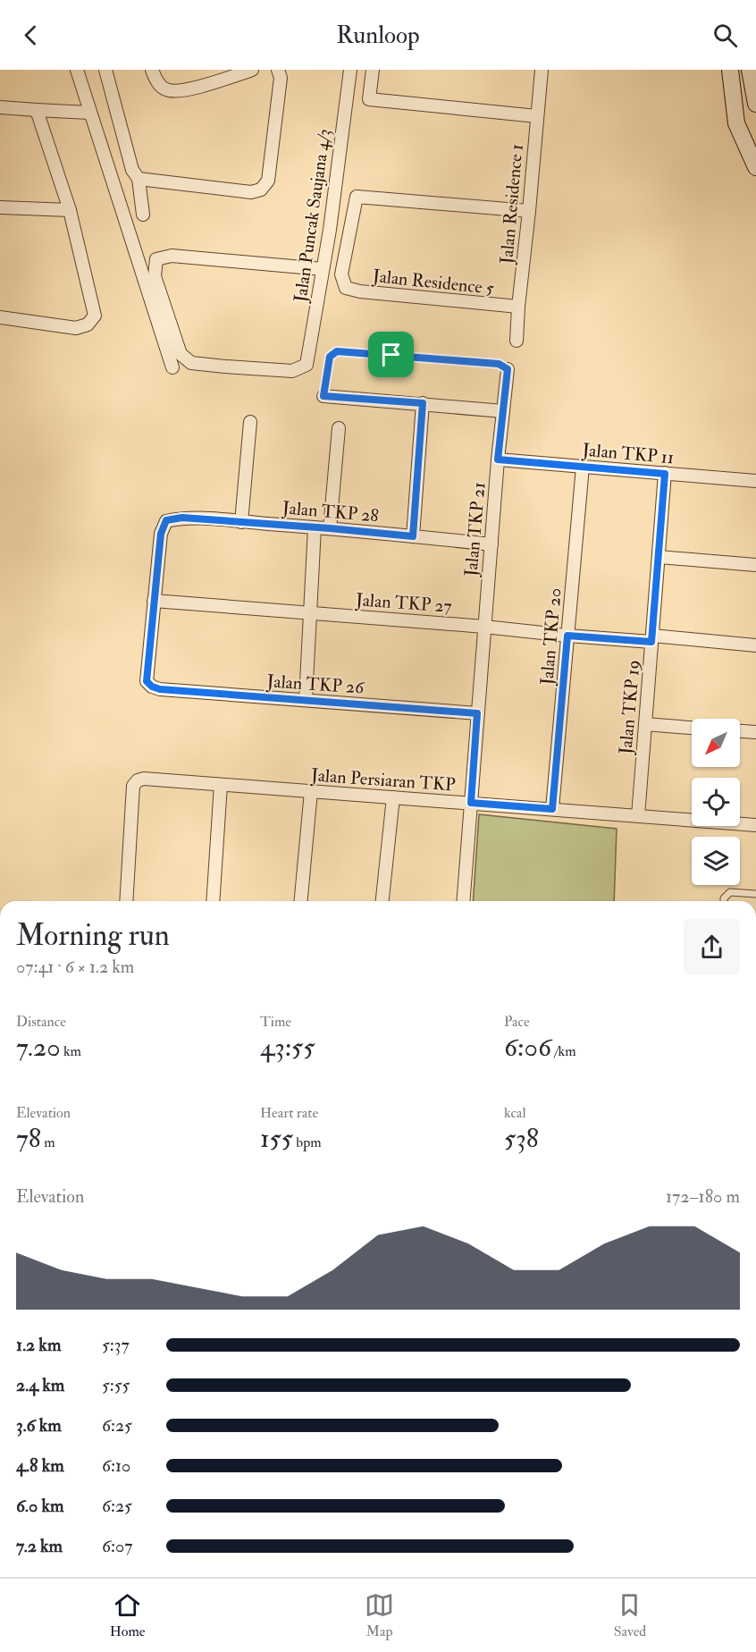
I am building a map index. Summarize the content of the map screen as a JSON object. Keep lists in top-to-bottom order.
{
  "streets": {
    "street": [
      "Jalan Residence 1",
      "Jalan Puncak Saujana 4/3",
      "Jalan Residence 5",
      "Jalan TKP 11",
      "Jalan TKP 28",
      "Jalan TKP 21",
      "Jalan TKP 27",
      "Jalan TKP 20",
      "Jalan TKP 26",
      "Jalan TKP 19",
      "Jalan Persiaran TKP"
    ]
  },
  "crossings": [
    ["Jalan Residence 1", "Jalan Residence 5"],
    ["Jalan TKP 11", "Jalan TKP 21"],
    ["Jalan TKP 11", "Jalan TKP 20"],
    ["Jalan TKP 11", "Jalan TKP 19"],
    ["Jalan TKP 28", "Jalan TKP 21"],
    ["Jalan TKP 28", "Jalan TKP 27"],
    ["Jalan TKP 28", "Jalan TKP 26"],
    ["Jalan TKP 21", "Jalan TKP 27"],
    ["Jalan TKP 21", "Jalan TKP 26"],
    ["Jalan TKP 21", "Jalan Persiaran TKP"],
    ["Jalan TKP 27", "Jalan TKP 20"],
    ["Jalan TKP 27", "Jalan TKP 26"],
    ["Jalan TKP 27", "Jalan TKP 19"],
    ["Jalan TKP 20", "Jalan Persiaran TKP"],
    ["Jalan TKP 19", "Jalan Persiaran TKP"]
  ],
  "north": "bottom left",
  "page": {
    "header": "Runloop",
    "heading": ["Morning run", "07:41 · 6 × 1.2 km"],
    "stats": [
      ["Distance", "7.20 km"],
      ["Time", "43:55"],
      ["Pace", "6:06 /km"],
      ["Elevation", "78 m"],
      ["Heart rate", "155 bpm"],
      ["kcal", "538"]
    ],
    "chart": ["Elevation", "172–180 m"],
    "list": [
      {
        "name": "1.2 km",
        "note": "5:37"
      },
      {
        "name": "2.4 km",
        "note": "5:55"
      },
      {
        "name": "3.6 km",
        "note": "6:25"
      },
      {
        "name": "4.8 km",
        "note": "6:10"
      },
      {
        "name": "6.0 km",
        "note": "6:25"
      },
      {
        "name": "7.2 km",
        "note": "6:07"
      }
    ],
    "tabs": ["Home", "Map", "Saved"]
  }
}
